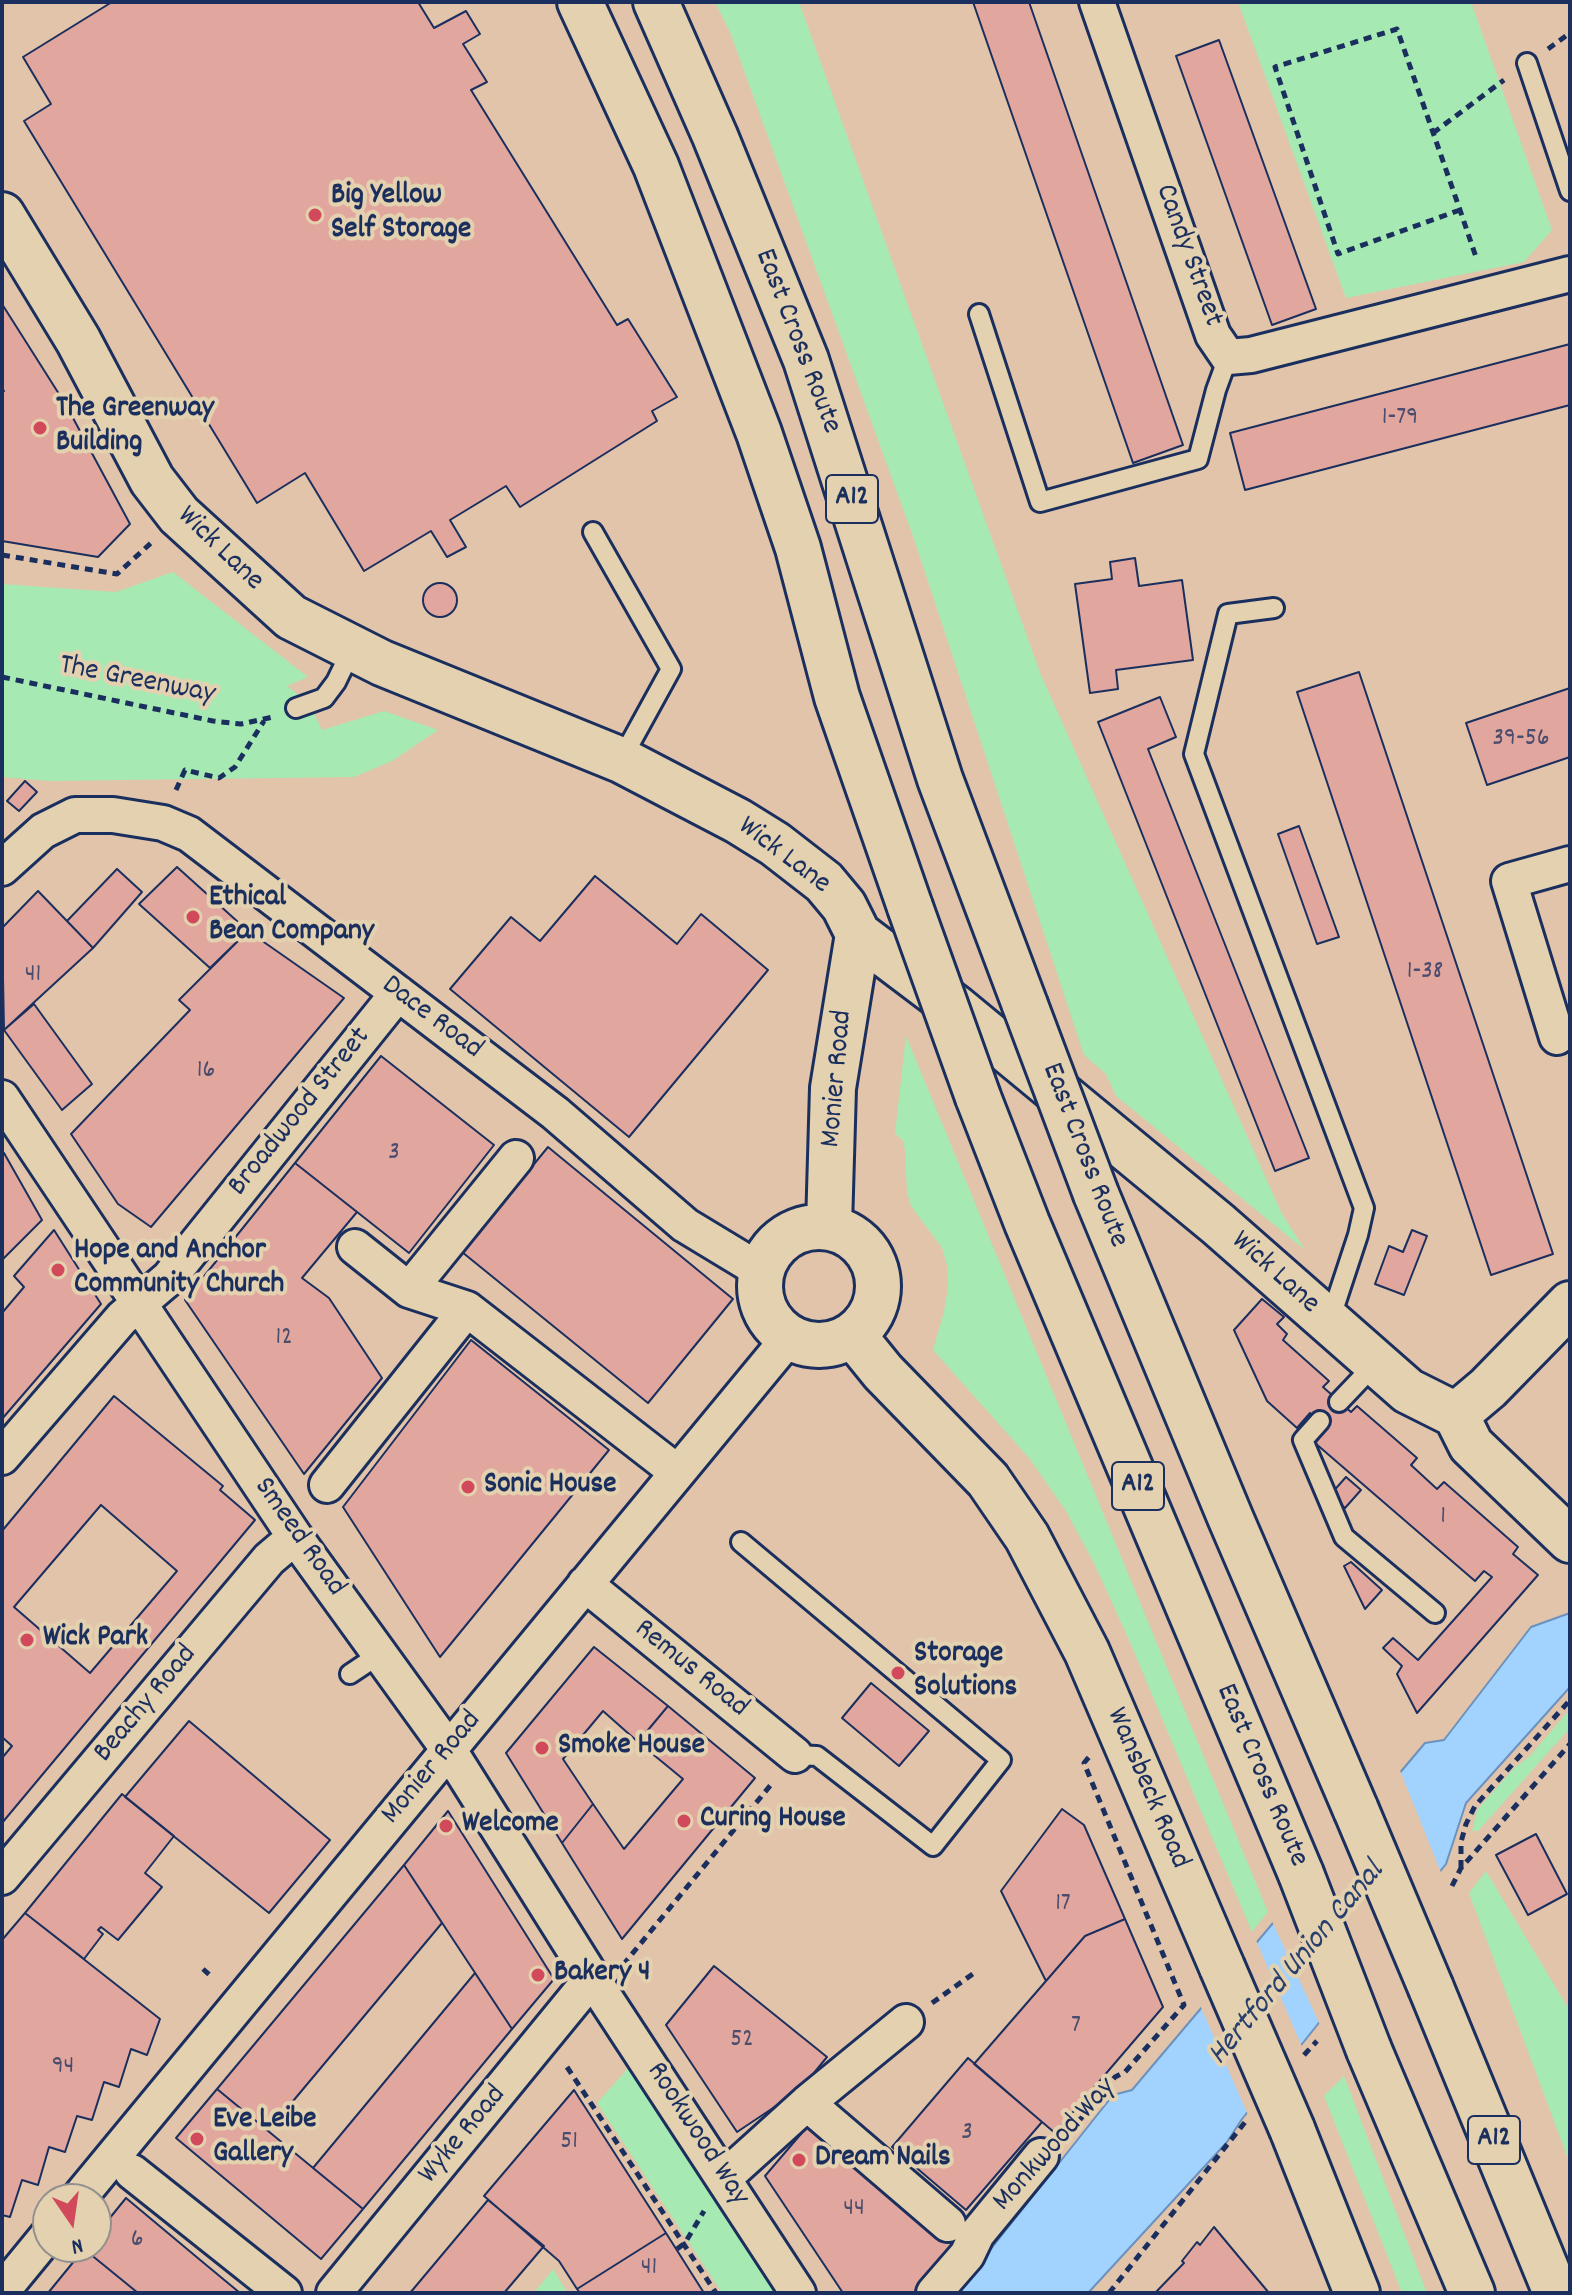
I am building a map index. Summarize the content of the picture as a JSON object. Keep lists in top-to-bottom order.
{
  "streets": {
    "main road": [
      "East Cross Route",
      "A12",
      "Wick Lane",
      "Monier Road",
      "Wansbeck Road"
    ],
    "street": [
      "Candy Street",
      "Dace Road",
      "Broadwood Street",
      "Smeed Road",
      "Remus Road",
      "Beachy Road",
      "Rookwood Way",
      "Wyke Road",
      "Monkwood Way"
    ],
    "path": ["The Greenway"]
  },
  "crossings": [
    ["Wick Lane", "Monier Road"],
    ["Dace Road", "Monier Road"],
    ["Dace Road", "Broadwood Street"],
    ["Dace Road", "Wansbeck Road"],
    ["Monier Road", "Smeed Road"],
    ["Monier Road", "Remus Road"],
    ["Monier Road", "Wansbeck Road"],
    ["Broadwood Street", "Smeed Road"],
    ["Smeed Road", "Beachy Road"],
    ["Smeed Road", "Rookwood Way"],
    ["Smeed Road", "Wyke Road"],
    ["Rookwood Way", "Wyke Road"]
  ],
  "water": ["Hertford Union Canal"],
  "places": [
    "Big Yellow Self Storage",
    "The Greenway Building",
    "Ethical Bean Company",
    "Hope and Anchor Community Church",
    "Sonic House",
    "Wick Park",
    "Storage Solutions",
    "Smoke House",
    "Curing House",
    "Welcome",
    "Bakery 4",
    "Eve Leibe Gallery",
    "Dream Nails"
  ],
  "house_numbers": [
    "1-79",
    "39-56",
    "1-38",
    "41",
    "16",
    "3",
    "12",
    "1",
    "17",
    "7",
    "52",
    "94",
    "3",
    "51",
    "44",
    "6",
    "41"
  ],
  "north": "bottom"
}
